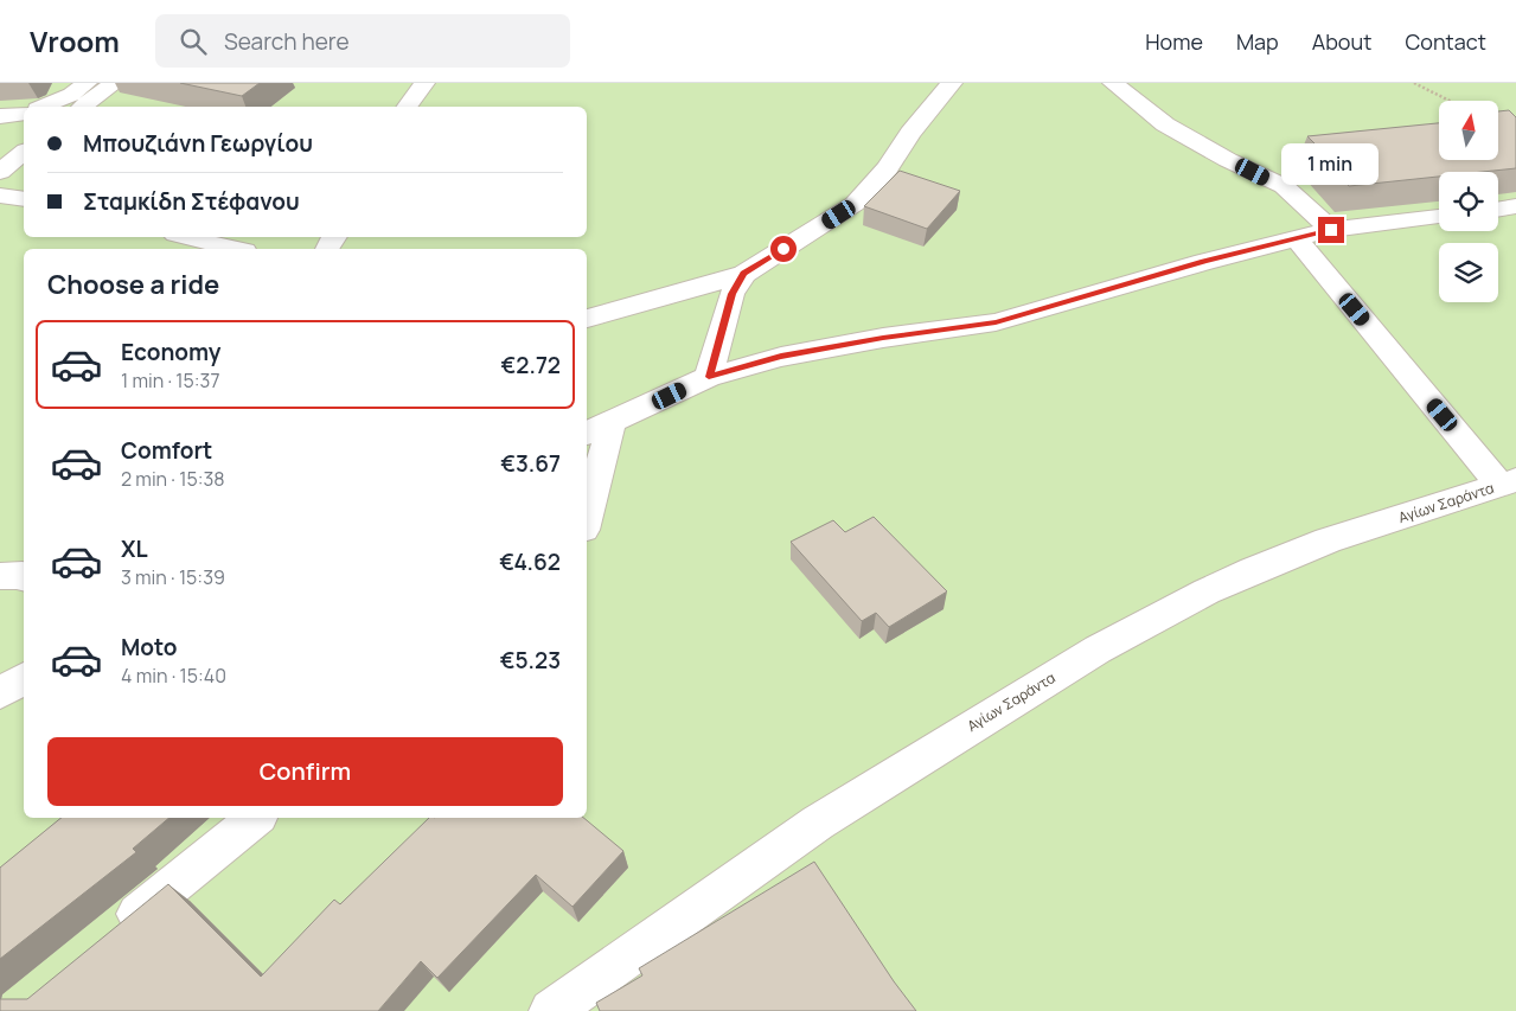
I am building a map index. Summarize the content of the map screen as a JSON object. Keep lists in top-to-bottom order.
{
  "streets": {
    "street": ["Αγίων Σαράντα"]
  },
  "north": "top",
  "page": {
    "header": "Vroom",
    "search": "Search here",
    "nav": [
      "Home",
      "Map",
      "About",
      "Contact"
    ],
    "banner": ["Μπουζιάνη Γεωργίου", "Σταμκίδη Στέφανου"],
    "bubble": "1 min",
    "heading": "Choose a ride",
    "list": [
      {
        "name": "Economy",
        "note": "1 min · 15:37",
        "value": "€2.72"
      },
      {
        "name": "Comfort",
        "note": "2 min · 15:38",
        "value": "€3.67"
      },
      {
        "name": "XL",
        "note": "3 min · 15:39",
        "value": "€4.62"
      },
      {
        "name": "Moto",
        "note": "4 min · 15:40",
        "value": "€5.23"
      }
    ],
    "buttons": "Confirm"
  }
}
